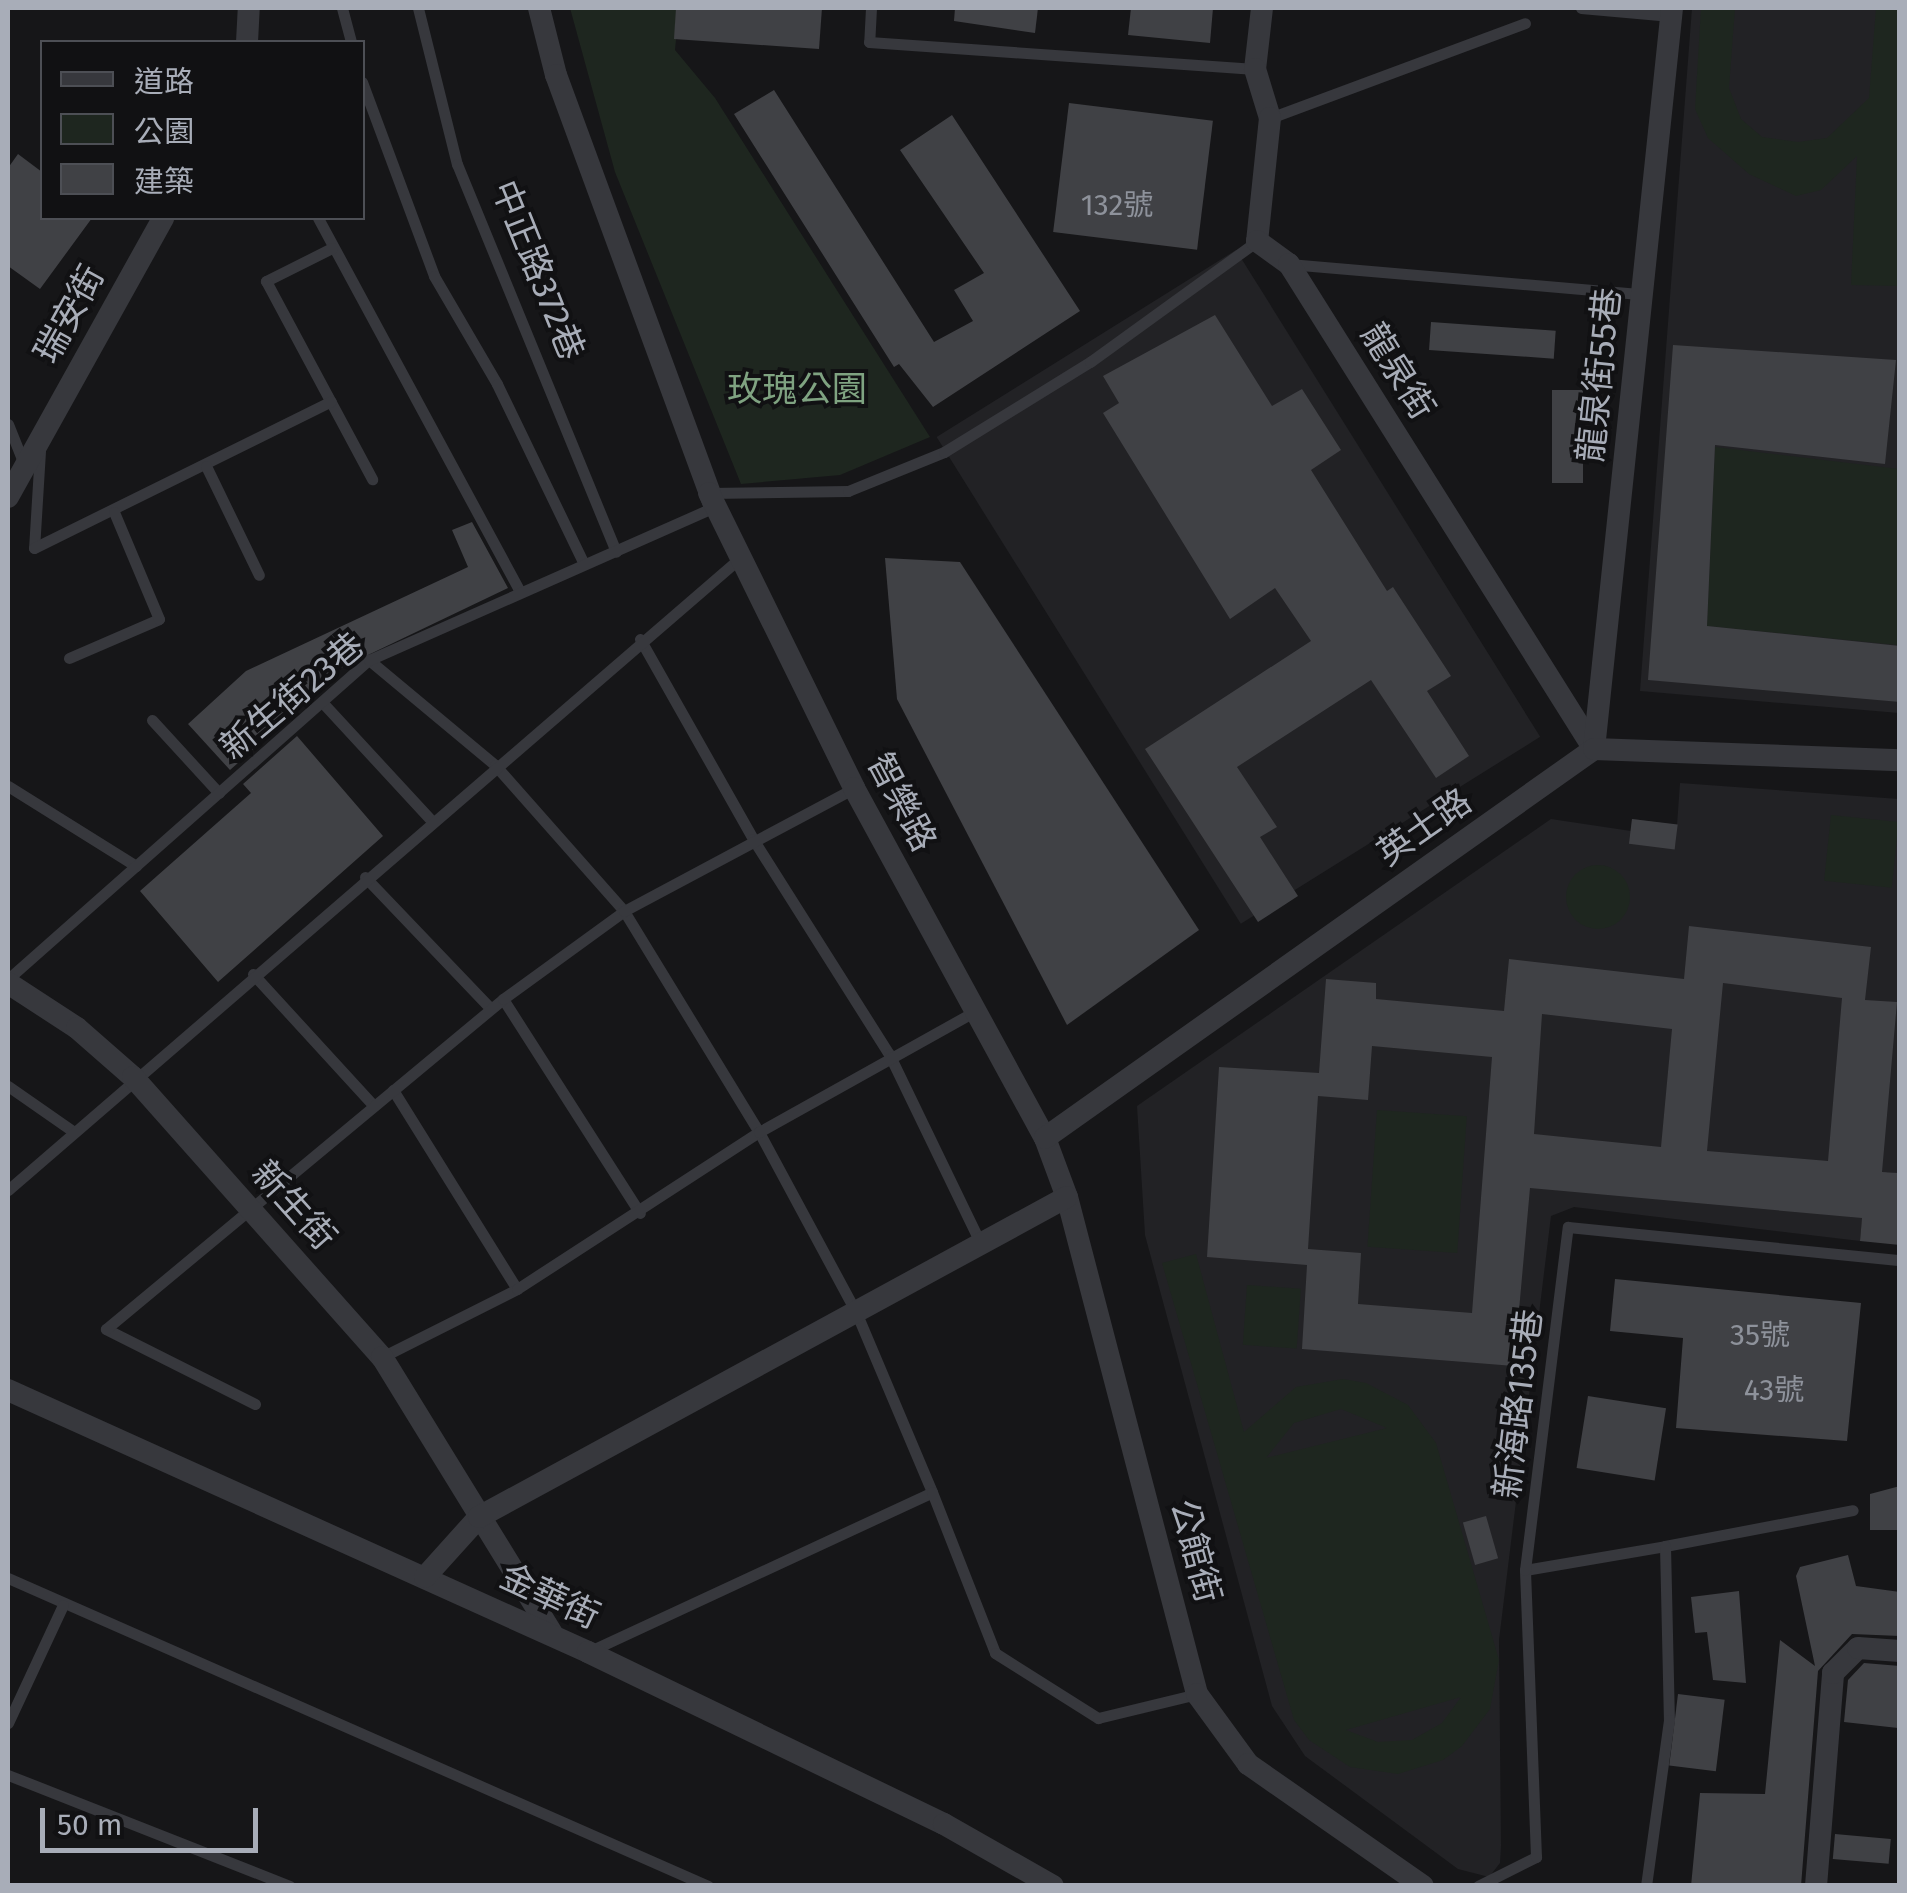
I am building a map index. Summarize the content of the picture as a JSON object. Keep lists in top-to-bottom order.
{
  "streets": {
    "street": [
      "瑞安街",
      "龍泉街",
      "龍泉街55巷",
      "智樂路",
      "英士路",
      "新生街",
      "公館街",
      "金華街"
    ],
    "lane": ["中正路372巷", "新生街23巷", "新海路135巷"]
  },
  "crossings": [
    ["中正路372巷", "新生街23巷"],
    ["龍泉街", "龍泉街55巷"],
    ["龍泉街", "英士路"],
    ["龍泉街55巷", "英士路"],
    ["新生街23巷", "智樂路"],
    ["新生街23巷", "新生街"],
    ["智樂路", "英士路"],
    ["智樂路", "公館街"],
    ["英士路", "公館街"],
    ["新生街", "金華街"]
  ],
  "parks": ["玫瑰公園"],
  "house_numbers": ["132號", "35號", "43號"],
  "legend": ["道路", "公園", "建築"],
  "scale_bar": "50 m"
}
